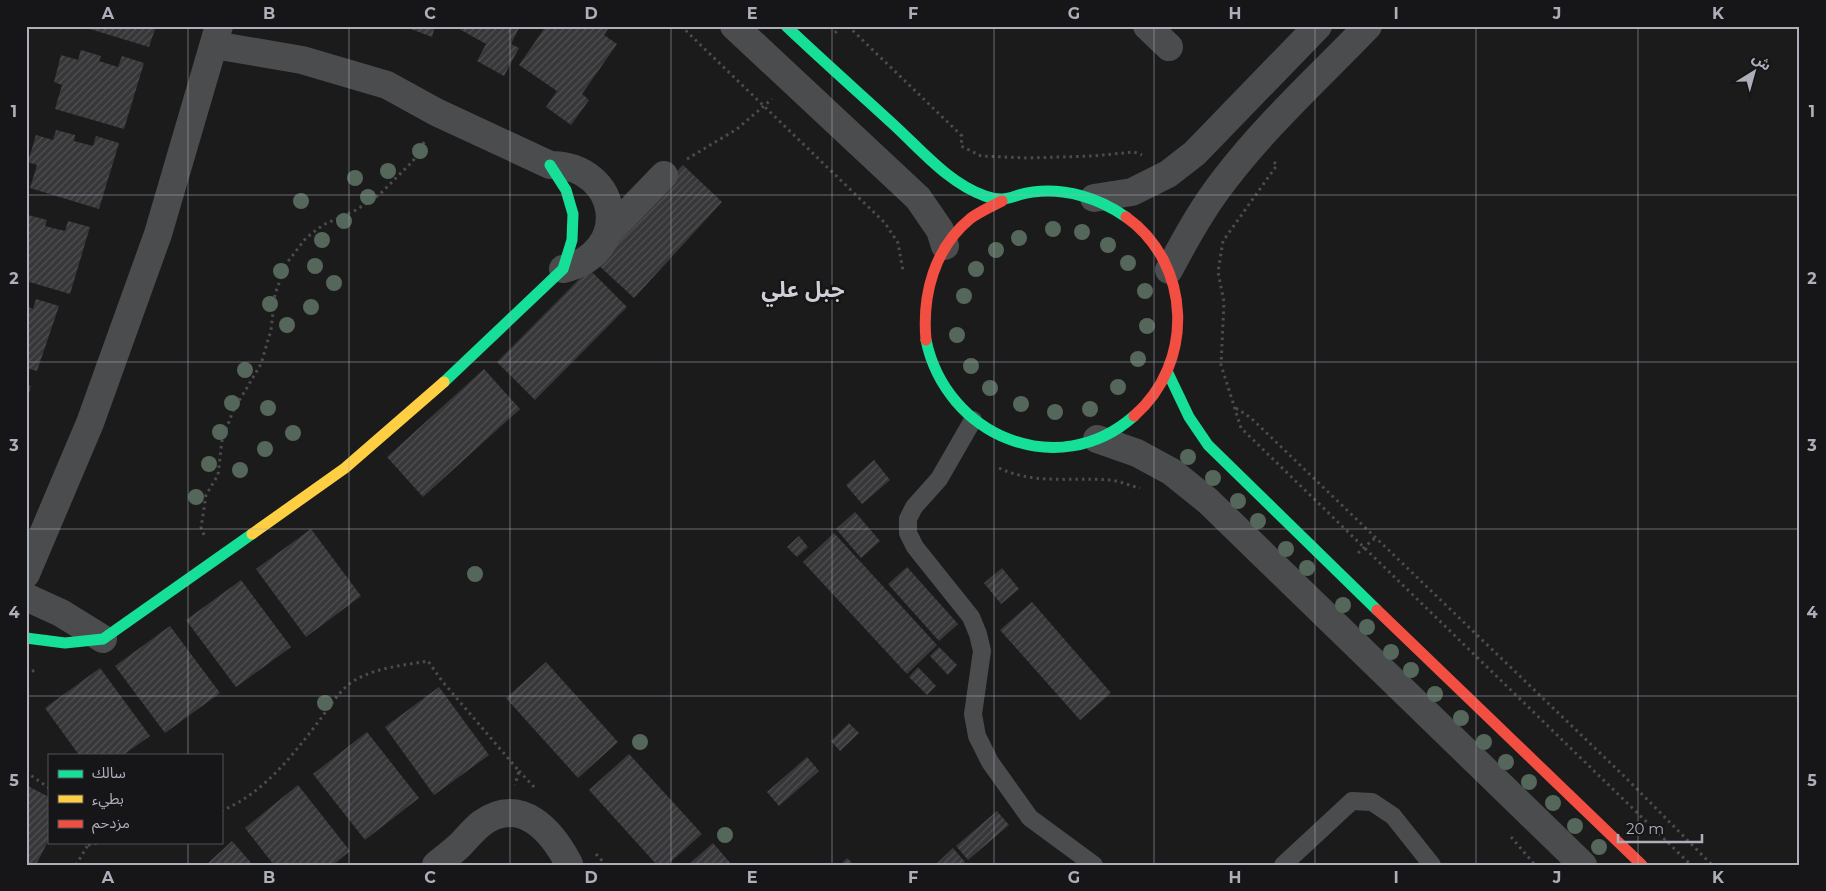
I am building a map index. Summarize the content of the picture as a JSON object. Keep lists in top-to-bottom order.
{
  "districts": ["جبل علي"],
  "legend": ["سالك", "بطيء", "مزدحم"],
  "scale_bar": "20 m",
  "north": "top right",
  "grid": {
    "columns": [
      "A",
      "B",
      "C",
      "D",
      "E",
      "F",
      "G",
      "H",
      "I",
      "J",
      "K"
    ],
    "rows": [
      "1",
      "2",
      "3",
      "4",
      "5"
    ]
  }
}
